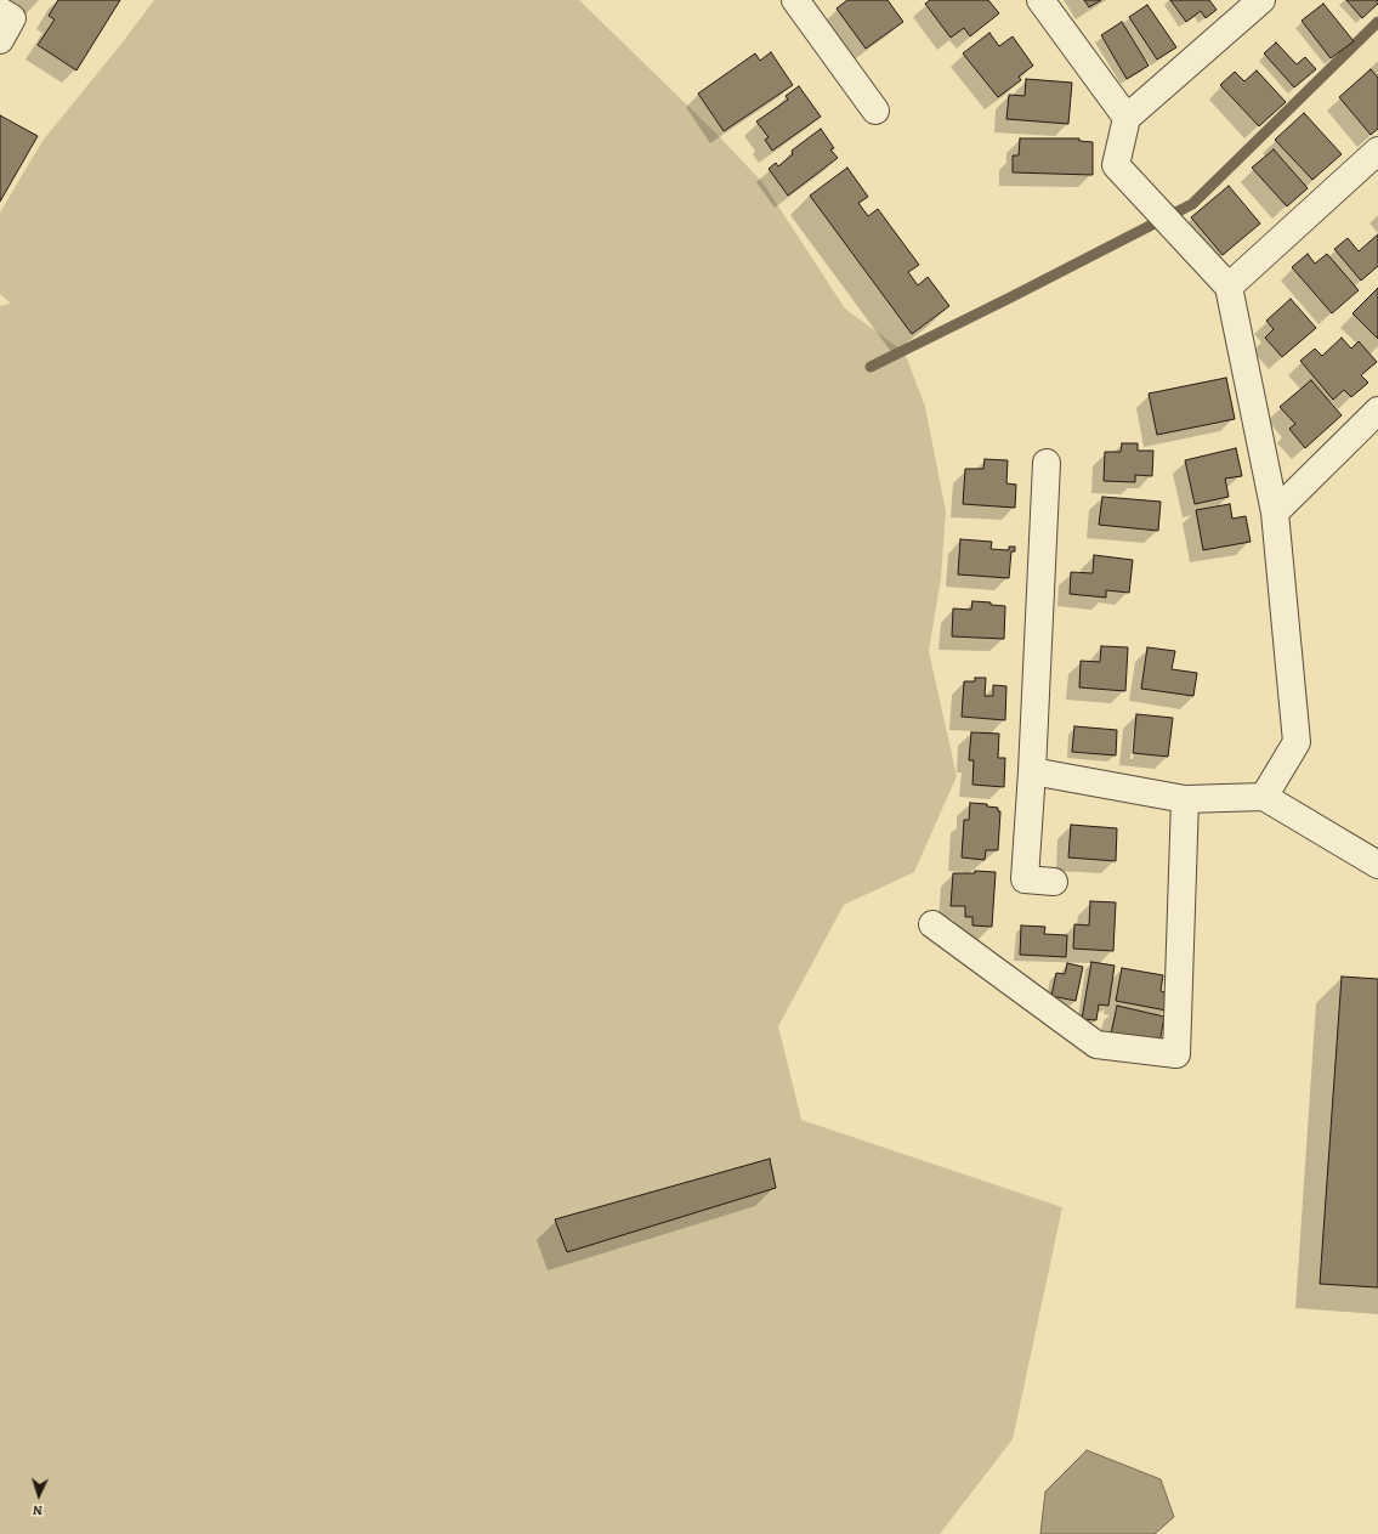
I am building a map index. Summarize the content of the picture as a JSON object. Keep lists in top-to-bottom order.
{
  "north": "bottom"
}
